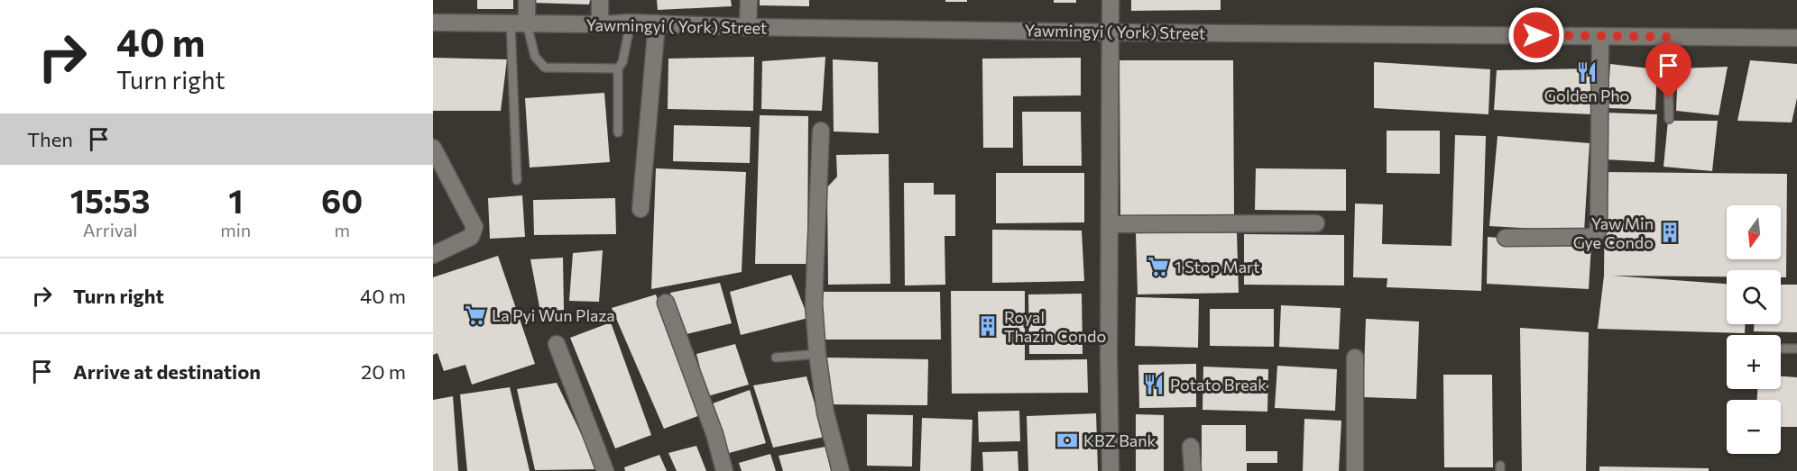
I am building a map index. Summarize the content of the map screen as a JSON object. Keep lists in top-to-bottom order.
{
  "streets": {
    "street": ["Yawmingyi ( York) Street"]
  },
  "places": {
    "restaurant": ["Golden Pho", "Potato Break"],
    "building": ["Yaw Min Gye Condo", "Royal Thazin Condo"],
    "supermarket": ["1 Stop Mart", "La Pyi Wun Plaza"],
    "bank": ["KBZ Bank"]
  },
  "north": "bottom",
  "page": {
    "turn": ["40 m", "Turn right"],
    "then": "Then",
    "eta": [
      "15:53",
      "Arrival",
      "1",
      "min",
      "60",
      "m"
    ],
    "map_buttons": ["+", "−"],
    "list": [
      {
        "name": "Turn right",
        "value": "40 m"
      },
      {
        "name": "Arrive at destination",
        "value": "20 m"
      }
    ]
  }
}
